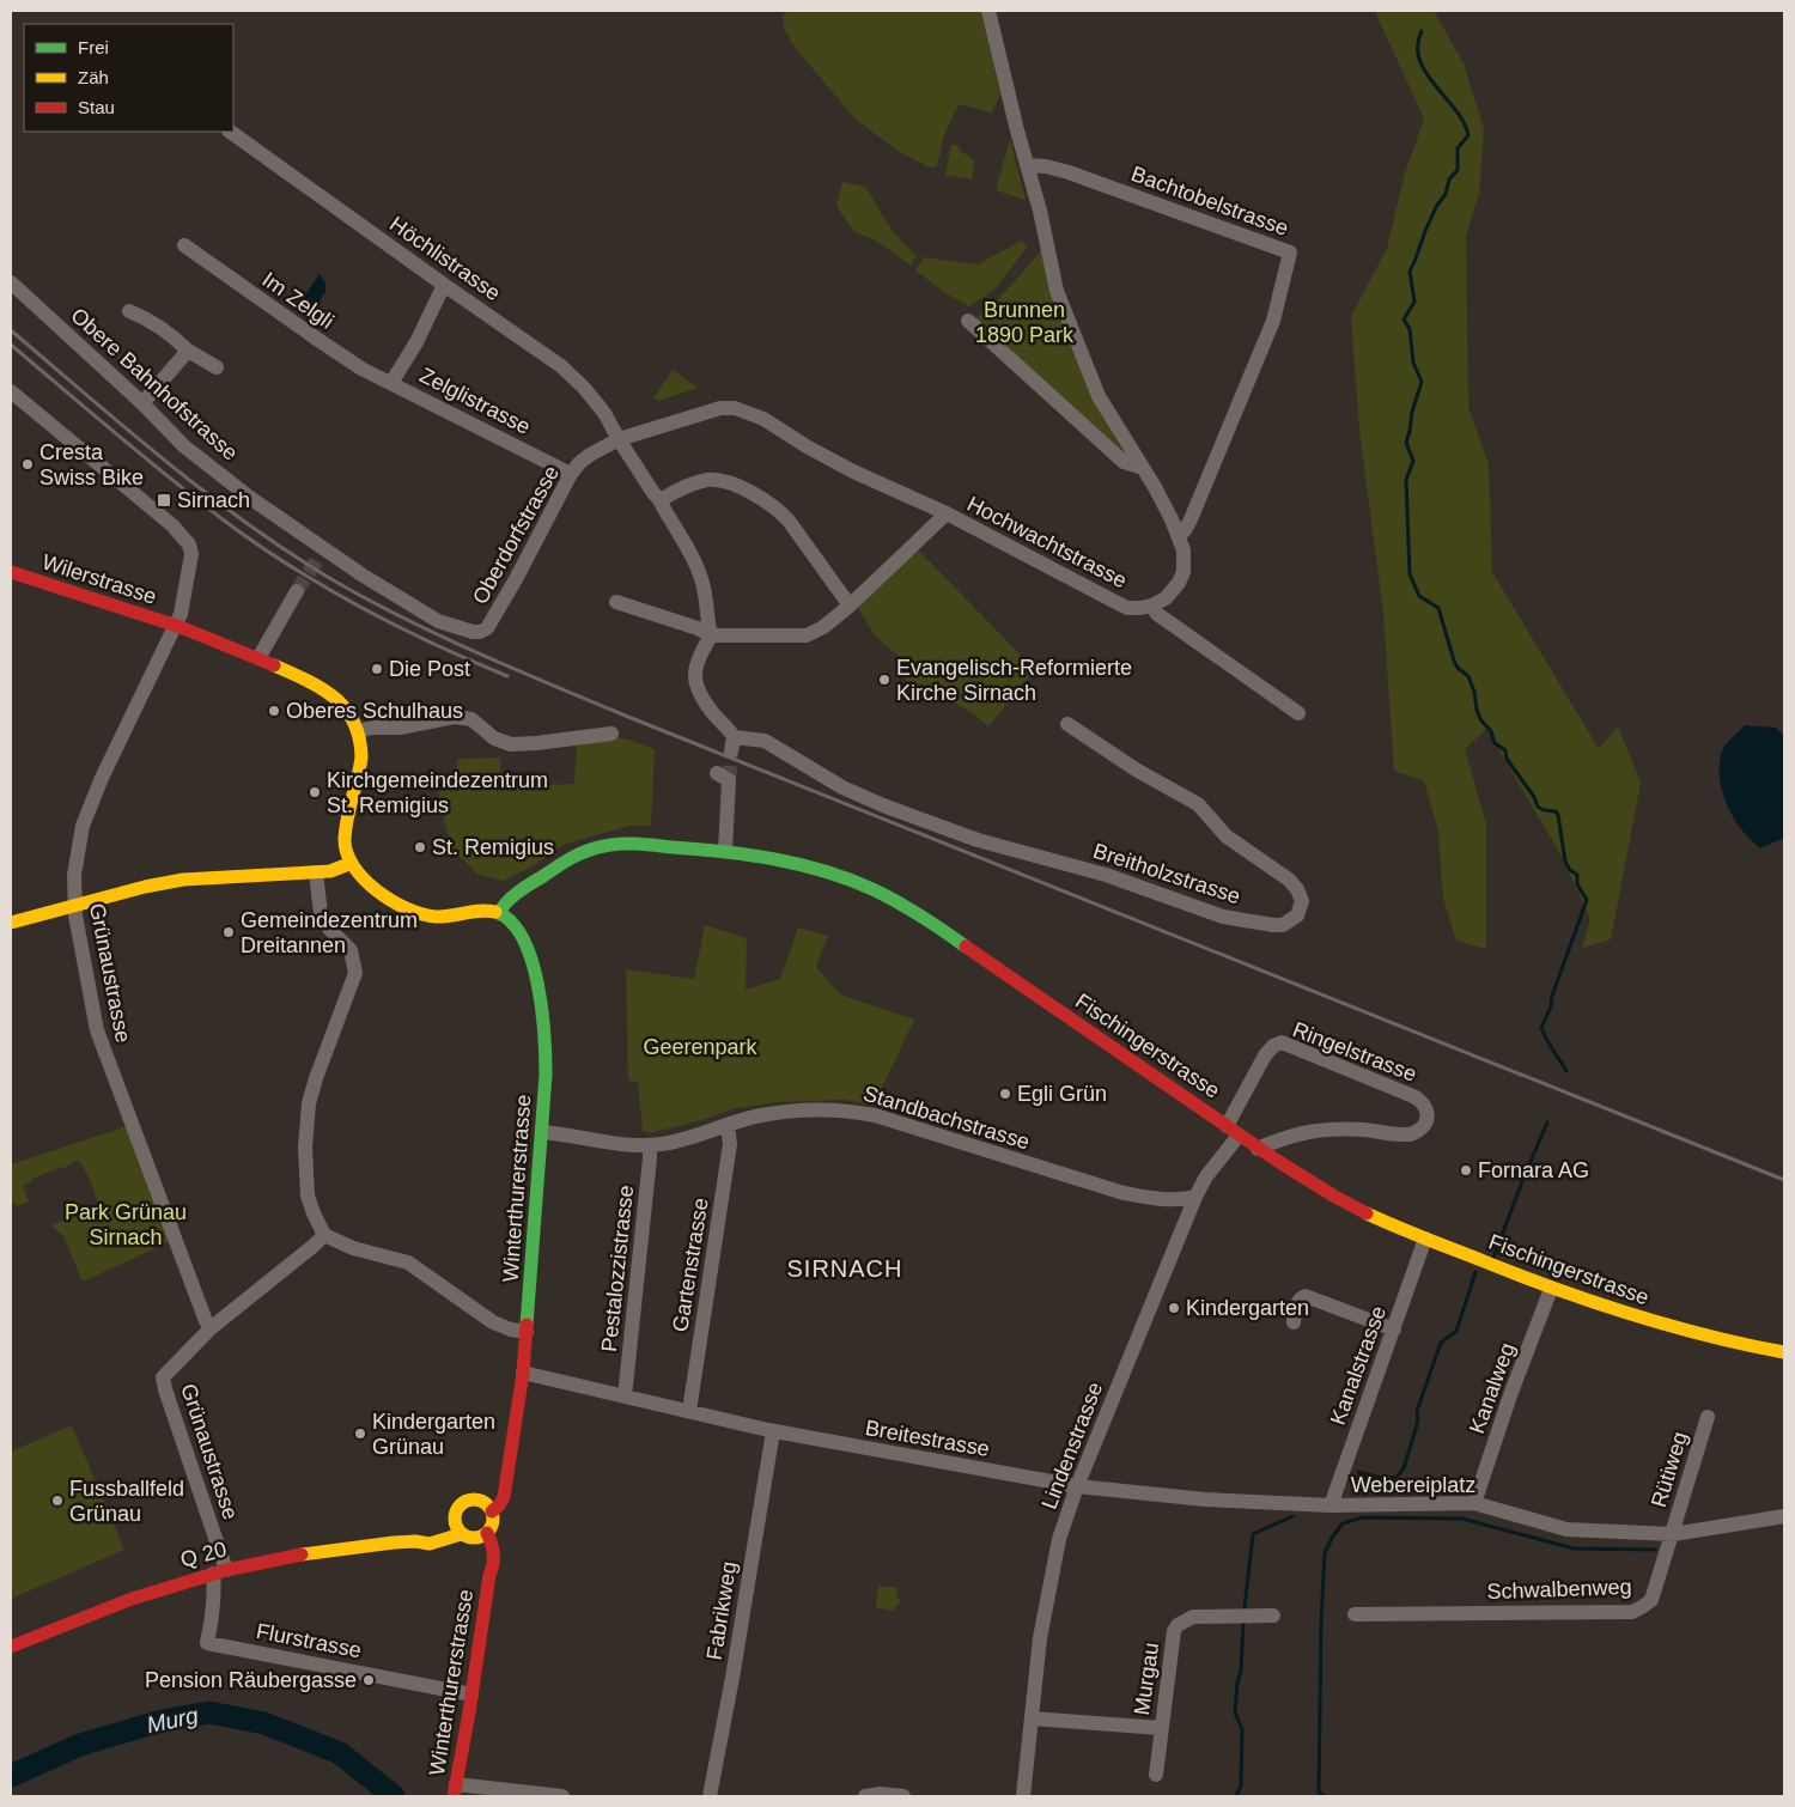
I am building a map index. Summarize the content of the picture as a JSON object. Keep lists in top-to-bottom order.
{
  "streets": {
    "main road": [
      "Wilerstrasse",
      "Fischingerstrasse",
      "Winterthurerstrasse",
      "Q 20"
    ],
    "street": [
      "Bachtobelstrasse",
      "Höchlistrasse",
      "Im Zelgli",
      "Obere Bahnhofstrasse",
      "Zelglistrasse",
      "Oberdorfstrasse",
      "Hochwachtstrasse",
      "Breitholzstrasse",
      "Grünaustrasse",
      "Ringelstrasse",
      "Standbachstrasse",
      "Gartenstrasse",
      "Pestalozzistrasse",
      "Kanalstrasse",
      "Kanalweg",
      "Breitestrasse",
      "Lindenstrasse",
      "Rütiweg",
      "Webereiplatz",
      "Schwalbenweg",
      "Fabrikweg",
      "Flurstrasse",
      "Murgau"
    ]
  },
  "crossings": [
    ["Höchlistrasse", "Oberdorfstrasse"],
    ["Höchlistrasse", "Hochwachtstrasse"],
    ["Höchlistrasse", "Breitholzstrasse"],
    ["Im Zelgli", "Zelglistrasse"],
    ["Obere Bahnhofstrasse", "Oberdorfstrasse"],
    ["Zelglistrasse", "Oberdorfstrasse"],
    ["Oberdorfstrasse", "Hochwachtstrasse"],
    ["Hochwachtstrasse", "Breitholzstrasse"],
    ["Wilerstrasse", "Grünaustrasse"],
    ["Grünaustrasse", "Q 20"],
    ["Grünaustrasse", "Flurstrasse"],
    ["Fischingerstrasse", "Ringelstrasse"],
    ["Fischingerstrasse", "Winterthurerstrasse"],
    ["Fischingerstrasse", "Kanalstrasse"],
    ["Fischingerstrasse", "Kanalweg"],
    ["Fischingerstrasse", "Lindenstrasse"],
    ["Ringelstrasse", "Lindenstrasse"],
    ["Standbachstrasse", "Winterthurerstrasse"],
    ["Standbachstrasse", "Gartenstrasse"],
    ["Standbachstrasse", "Pestalozzistrasse"],
    ["Standbachstrasse", "Lindenstrasse"],
    ["Winterthurerstrasse", "Breitestrasse"],
    ["Winterthurerstrasse", "Q 20"],
    ["Winterthurerstrasse", "Flurstrasse"],
    ["Gartenstrasse", "Breitestrasse"],
    ["Pestalozzistrasse", "Breitestrasse"],
    ["Kanalstrasse", "Breitestrasse"],
    ["Kanalstrasse", "Webereiplatz"],
    ["Kanalweg", "Webereiplatz"],
    ["Breitestrasse", "Lindenstrasse"],
    ["Breitestrasse", "Webereiplatz"],
    ["Breitestrasse", "Fabrikweg"],
    ["Lindenstrasse", "Murgau"],
    ["Rütiweg", "Webereiplatz"],
    ["Rütiweg", "Schwalbenweg"],
    ["Webereiplatz", "Schwalbenweg"],
    ["Q 20", "Flurstrasse"]
  ],
  "districts": ["SIRNACH"],
  "water": ["Murg"],
  "parks": ["Brunnen 1890 Park", "Geerenpark", "Park Grünau Sirnach"],
  "places": {
    "other": [
      "Cresta Swiss Bike",
      "Die Post",
      "Evangelisch-Reformierte Kirche Sirnach",
      "Oberes Schulhaus",
      "Kirchgemeindezentrum St. Remigius",
      "St. Remigius",
      "Gemeindezentrum Dreitannen",
      "Egli Grün",
      "Fornara AG",
      "Kindergarten",
      "Kindergarten Grünau",
      "Fussballfeld Grünau",
      "Pension Räubergasse"
    ],
    "transit": ["Sirnach"]
  },
  "legend": ["Frei", "Zäh", "Stau"]
}
